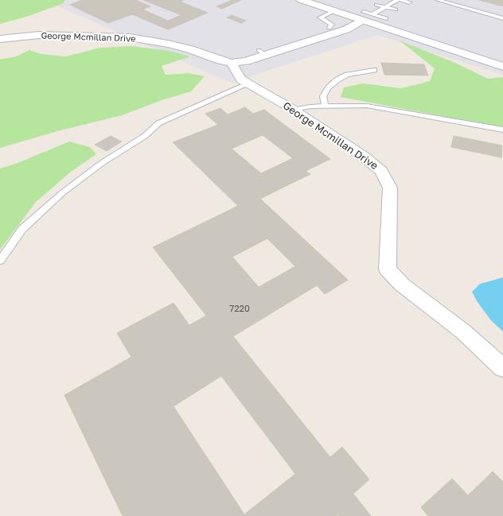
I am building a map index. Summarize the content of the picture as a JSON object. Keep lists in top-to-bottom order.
{
  "streets": {
    "street": ["George Mcmillan Drive"]
  },
  "house_numbers": ["7220"]
}
